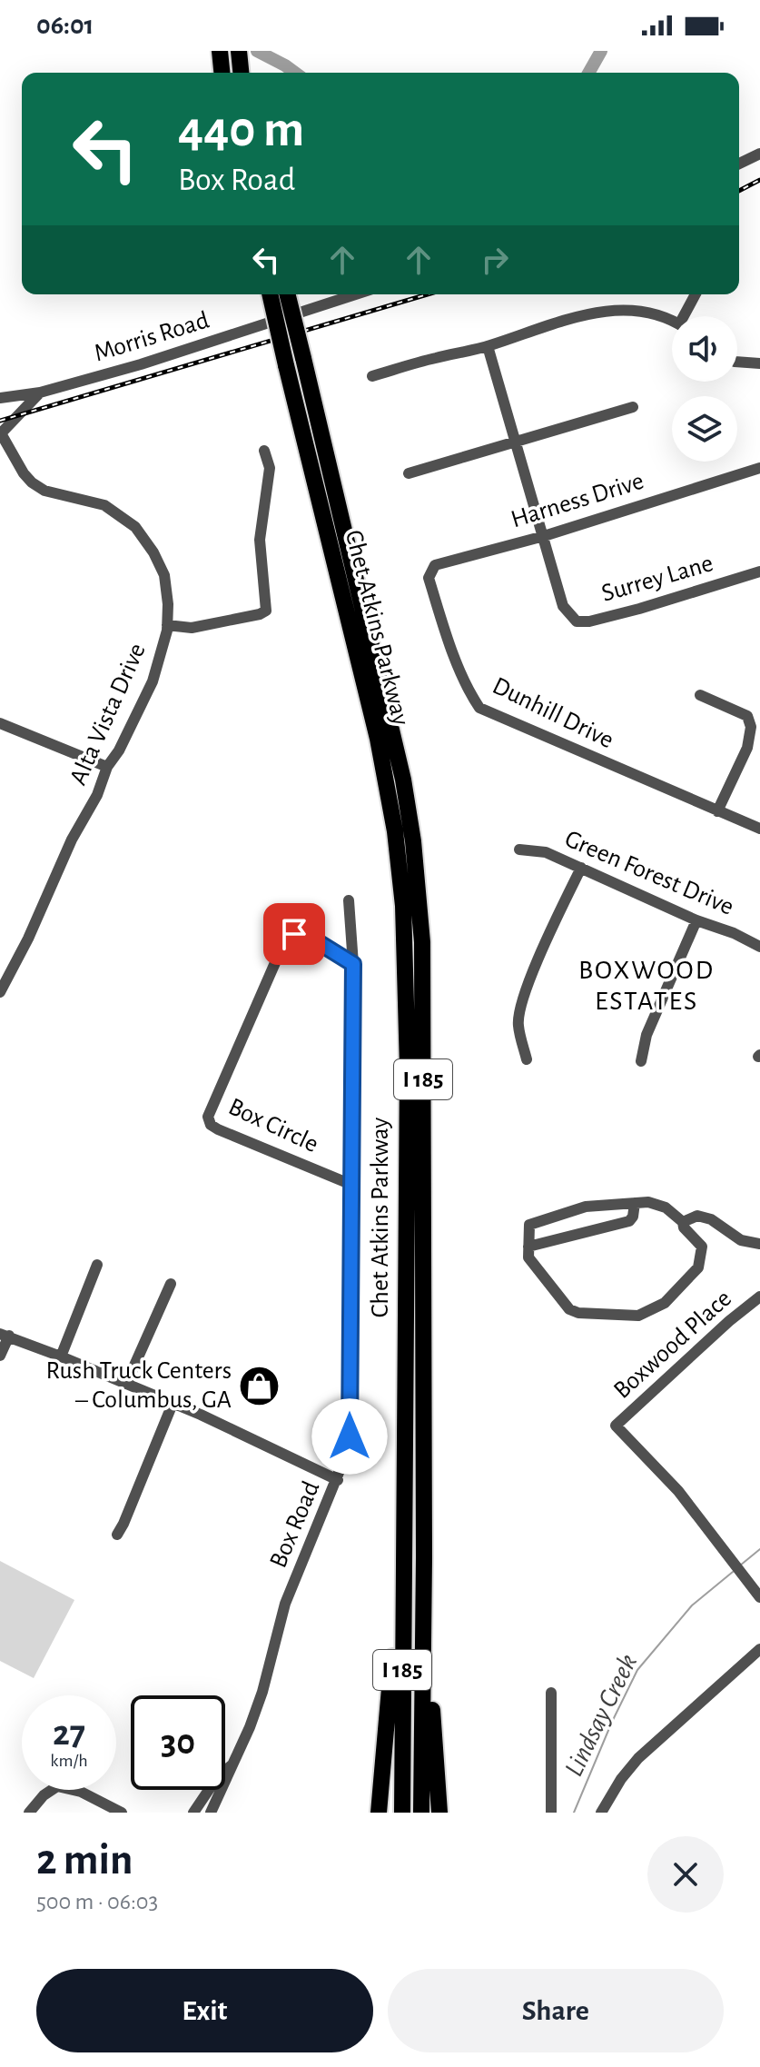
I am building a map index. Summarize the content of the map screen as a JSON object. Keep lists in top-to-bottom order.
{
  "streets": {
    "highway": ["Chet Atkins Parkway", "I 185"],
    "street": [
      "Morris Road",
      "Harness Drive",
      "Surrey Lane",
      "Dunhill Drive",
      "Alta Vista Drive",
      "Green Forest Drive",
      "Box Circle",
      "Boxwood Place",
      "Box Road"
    ]
  },
  "crossings": [
    ["Harness Drive", "Surrey Lane"],
    ["Harness Drive", "Dunhill Drive"],
    ["Box Circle", "Box Road"]
  ],
  "districts": ["BOXWOOD ESTATES"],
  "water": ["Lindsay Creek"],
  "places": {
    "shop": ["Rush Truck Centers – Columbus, GA"]
  },
  "page": {
    "status": "06:01",
    "turn": ["440 m", "Box Road"],
    "speed": "27 km/h",
    "limit": "30",
    "heading": ["2 min", "500 m · 06:03"],
    "buttons": ["Exit", "Share"]
  }
}
